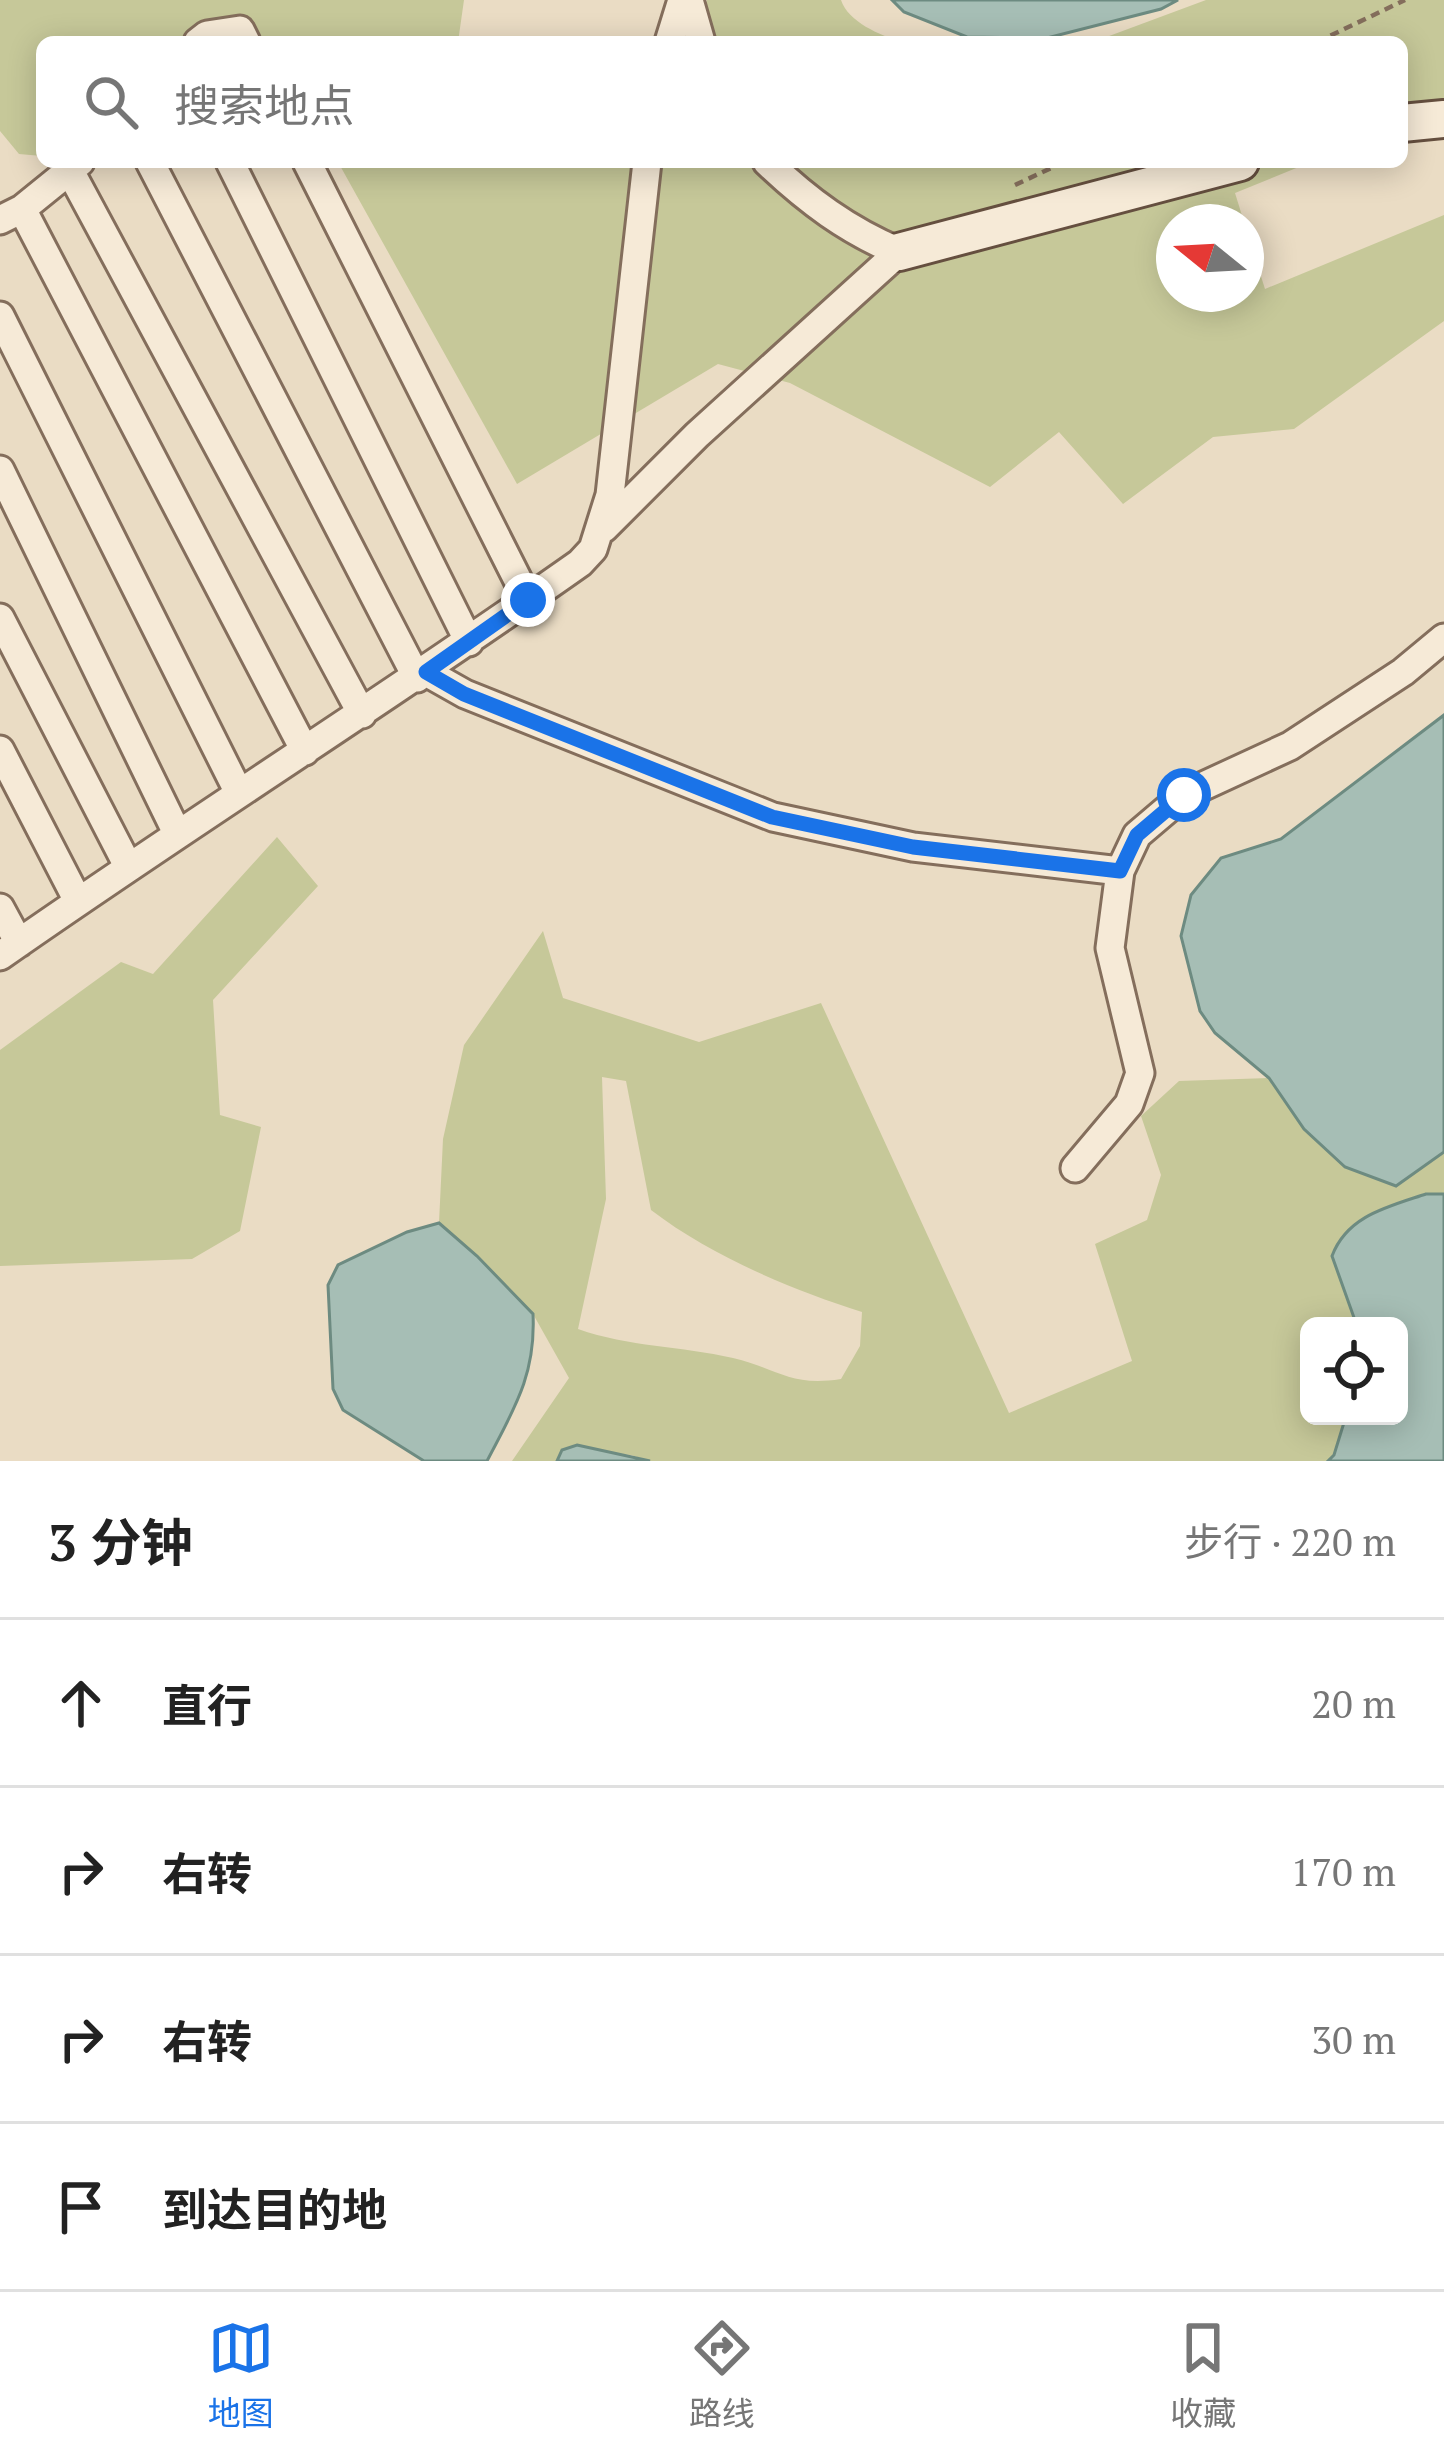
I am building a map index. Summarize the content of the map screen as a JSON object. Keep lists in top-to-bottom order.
{
  "north": "left",
  "page": {
    "search": "搜索地点",
    "heading": ["3 分钟", "步行 · 220 m"],
    "list": [
      ["直行", "20 m"],
      ["右转", "170 m"],
      ["右转", "30 m"],
      "到达目的地"
    ],
    "nav": ["地图", "路线", "收藏"]
  }
}
